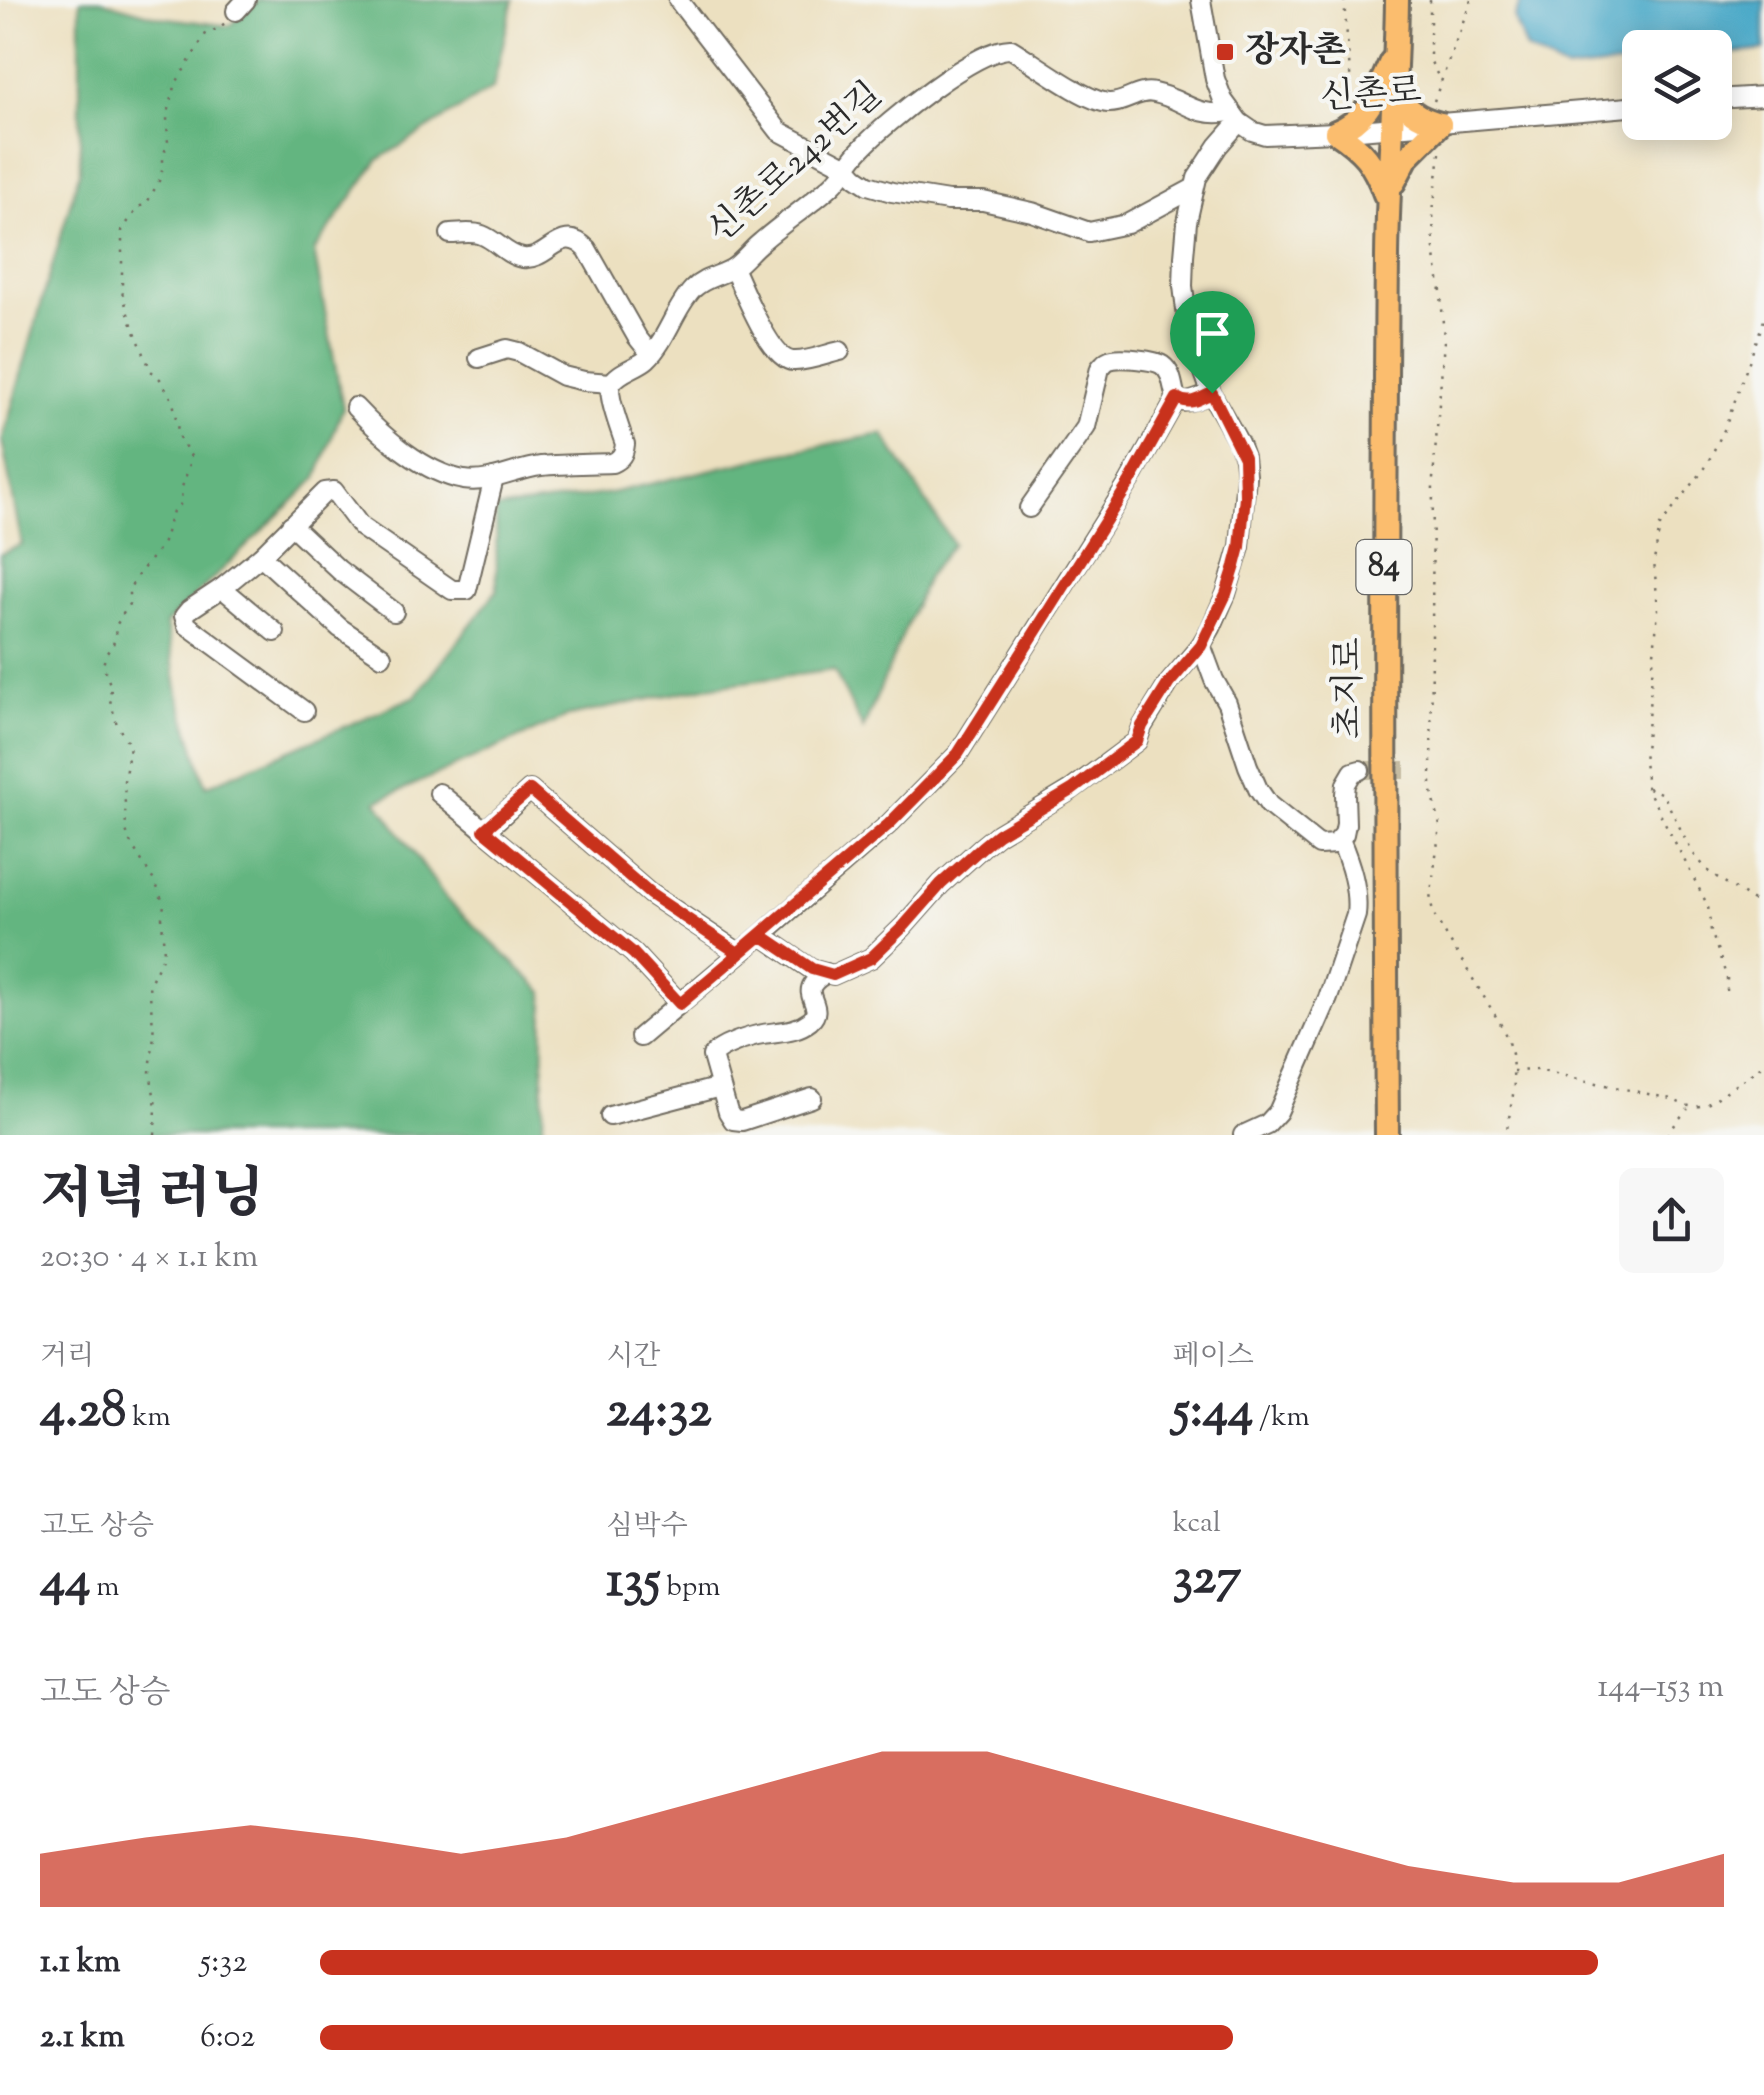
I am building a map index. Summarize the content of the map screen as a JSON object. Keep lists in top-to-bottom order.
{
  "streets": {
    "main road": ["84", "초지로"],
    "street": ["신촌로", "신촌로242번길"]
  },
  "crossings": [
    ["신촌로", "신촌로242번길"],
    ["신촌로", "초지로"]
  ],
  "places": {
    "transit": ["장자촌"]
  },
  "page": {
    "heading": ["저녁 러닝", "20:30 · 4 × 1.1 km"],
    "stats": [
      ["거리", "4.28 km"],
      ["시간", "24:32"],
      ["페이스", "5:44 /km"],
      ["고도 상승", "44 m"],
      ["심박수", "135 bpm"],
      ["kcal", "327"]
    ],
    "chart": ["고도 상승", "144–153 m"],
    "list": [
      {
        "name": "1.1 km",
        "note": "5:32"
      },
      {
        "name": "2.1 km",
        "note": "6:02"
      }
    ]
  }
}
